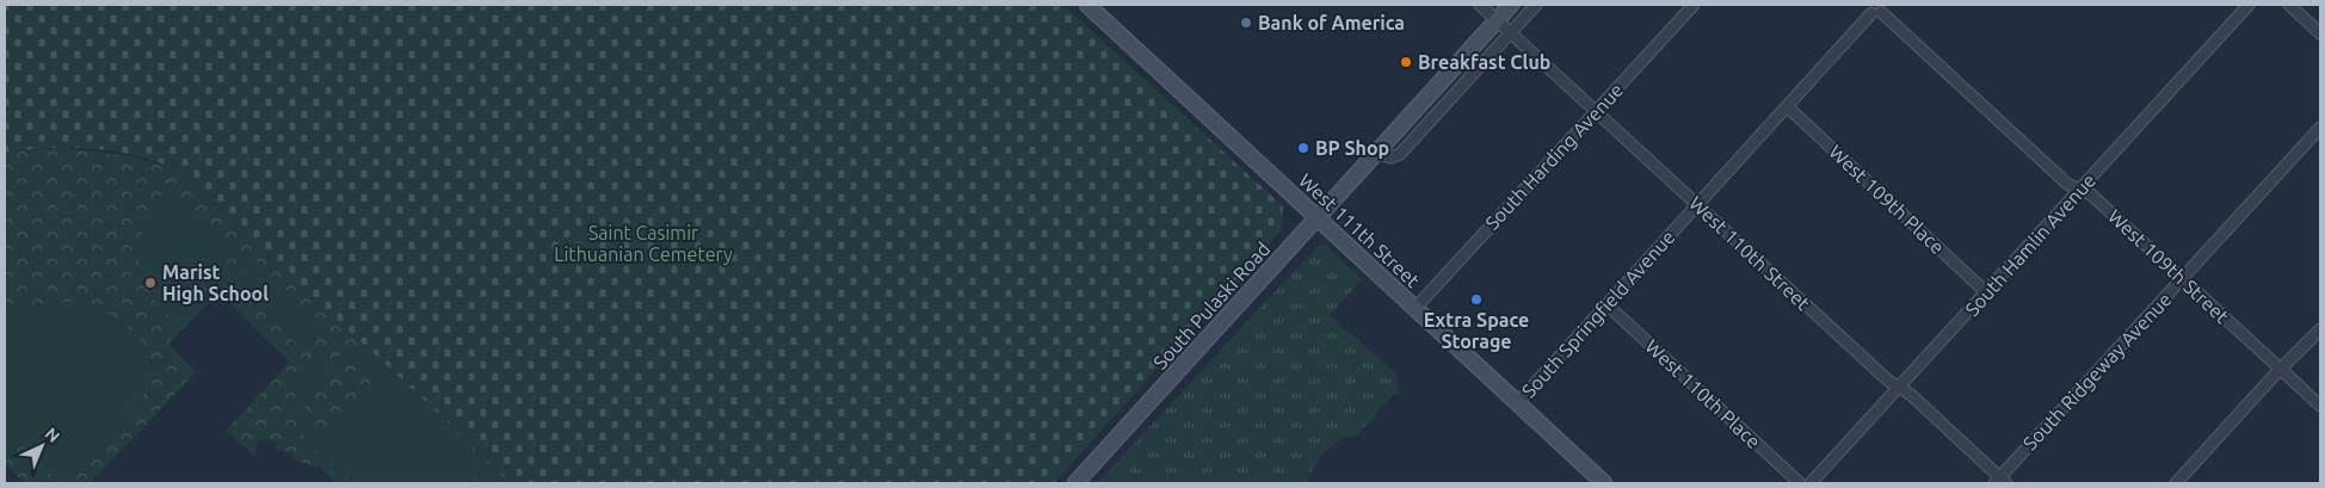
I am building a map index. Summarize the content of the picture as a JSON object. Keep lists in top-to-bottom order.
{
  "streets": {
    "main road": ["West 111th Street", "South Pulaski Road"],
    "street": [
      "South Harding Avenue",
      "West 109th Place",
      "South Hamlin Avenue",
      "West 110th Street",
      "West 109th Street",
      "South Springfield Avenue",
      "South Ridgeway Avenue",
      "West 110th Place"
    ]
  },
  "crossings": [
    ["South Harding Avenue", "West 111th Street"],
    ["South Harding Avenue", "West 110th Street"],
    ["West 109th Place", "South Hamlin Avenue"],
    ["West 109th Place", "South Springfield Avenue"],
    ["West 111th Street", "South Pulaski Road"],
    ["West 111th Street", "South Springfield Avenue"],
    ["South Hamlin Avenue", "West 110th Street"],
    ["South Hamlin Avenue", "West 109th Street"],
    ["West 110th Street", "South Pulaski Road"],
    ["West 110th Street", "South Springfield Avenue"],
    ["West 110th Street", "South Ridgeway Avenue"],
    ["West 109th Street", "South Springfield Avenue"],
    ["West 109th Street", "South Ridgeway Avenue"],
    ["South Springfield Avenue", "West 110th Place"]
  ],
  "parks": ["Saint Casimir Lithuanian Cemetery"],
  "places": [
    "Bank of America",
    "Breakfast Club",
    "BP Shop",
    "Marist High School",
    "Extra Space Storage"
  ],
  "north": "top right"
}
